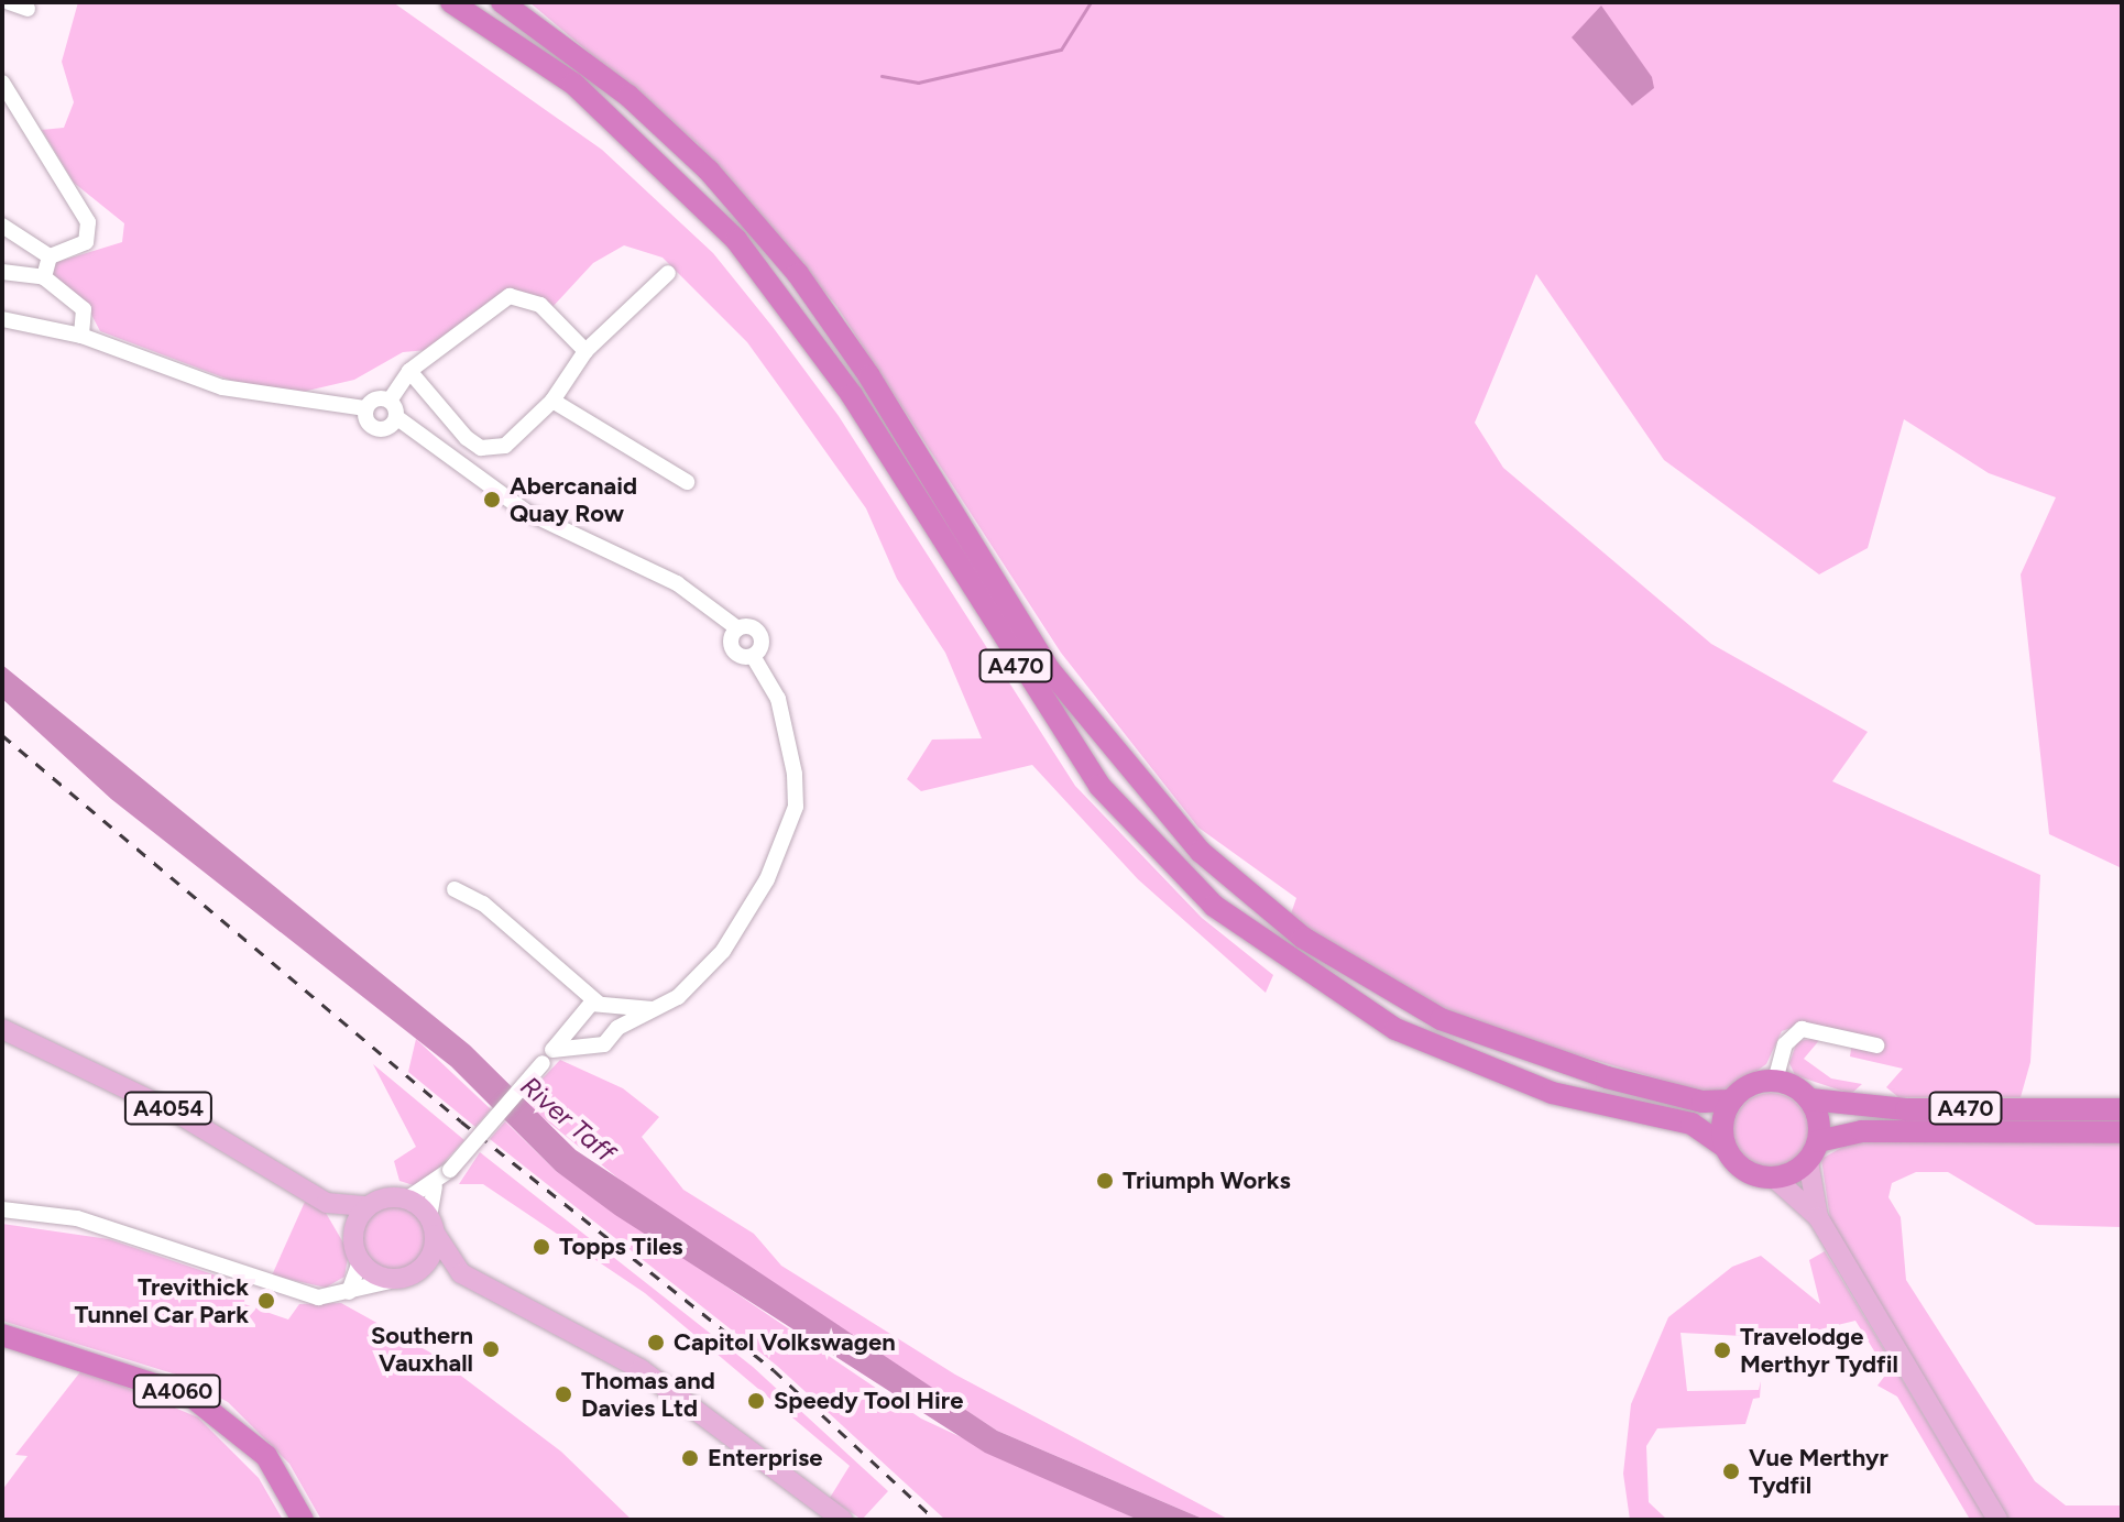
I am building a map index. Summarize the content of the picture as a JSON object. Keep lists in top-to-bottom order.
{
  "streets": {
    "highway": ["A470", "A4060"],
    "main road": ["A4054"]
  },
  "water": ["River Taff"],
  "places": [
    "Abercanaid Quay Row",
    "Triumph Works",
    "Topps Tiles",
    "Trevithick Tunnel Car Park",
    "Capitol Volkswagen",
    "Southern Vauxhall",
    "Travelodge Merthyr Tydfil",
    "Thomas and Davies Ltd",
    "Speedy Tool Hire",
    "Enterprise",
    "Vue Merthyr Tydfil"
  ]
}
